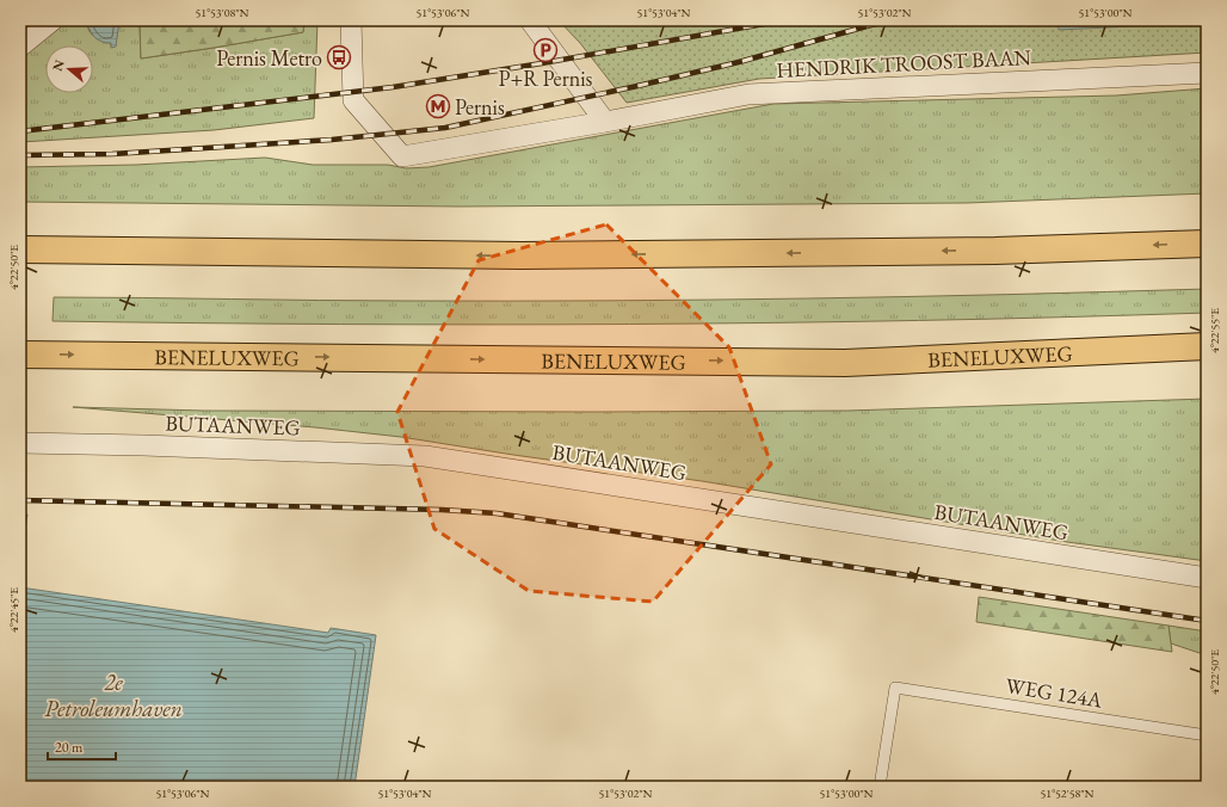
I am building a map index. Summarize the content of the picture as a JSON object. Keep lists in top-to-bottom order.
{
  "streets": {
    "highway": ["BENELUXWEG"],
    "street": ["HENDRIK TROOST BAAN", "BUTAANWEG"],
    "lane": ["WEG 124A"]
  },
  "water": ["2e Petroleumhaven"],
  "places": {
    "parking": ["P+R Pernis"],
    "bus stop": ["Pernis Metro"],
    "metro station": ["Pernis"]
  },
  "scale_bar": "20 m",
  "north": "left",
  "coordinates": [
    "51°53'08\"N",
    "51°53'06\"N",
    "51°53'04\"N",
    "51°53'02\"N",
    "51°53'00\"N",
    "4°22'50\"E",
    "4°22'55\"E",
    "4°22'45\"E",
    "51°52'58\"N"
  ]
}
